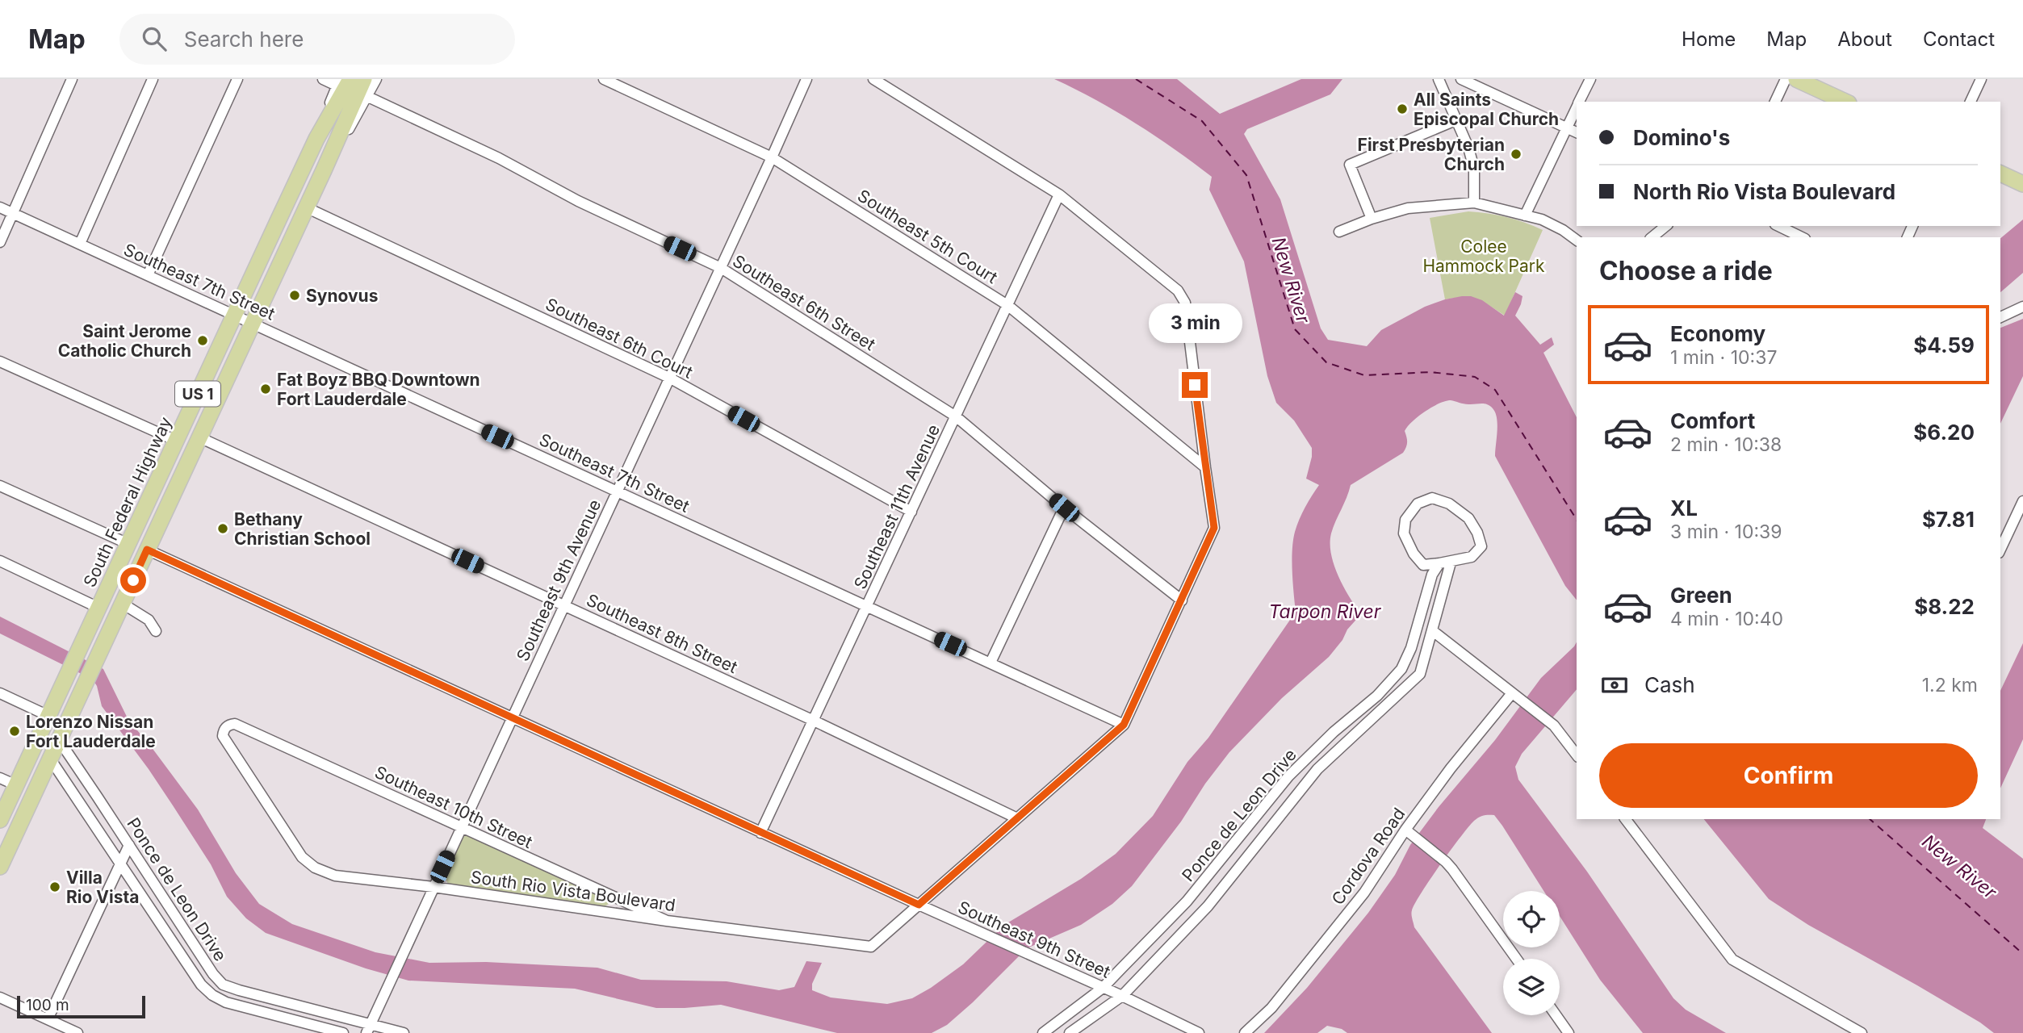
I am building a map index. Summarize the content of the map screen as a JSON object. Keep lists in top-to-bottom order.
{
  "streets": {
    "main road": ["US 1", "South Federal Highway"],
    "street": [
      "Southeast 5th Court",
      "Southeast 7th Street",
      "Southeast 6th Street",
      "Southeast 6th Court",
      "Southeast 11th Avenue",
      "Southeast 9th Avenue",
      "Southeast 8th Street",
      "Southeast 10th Street",
      "Ponce de Leon Drive",
      "Cordova Road",
      "South Rio Vista Boulevard",
      "Southeast 9th Street"
    ]
  },
  "crossings": [
    ["Southeast 5th Court", "Southeast 11th Avenue"],
    ["Southeast 5th Court", "Southeast 9th Avenue"],
    ["Southeast 7th Street", "US 1"],
    ["Southeast 7th Street", "South Federal Highway"],
    ["Southeast 7th Street", "Southeast 11th Avenue"],
    ["Southeast 7th Street", "Southeast 9th Avenue"],
    ["Southeast 7th Street", "South Rio Vista Boulevard"],
    ["Southeast 6th Street", "Southeast 11th Avenue"],
    ["Southeast 6th Street", "Southeast 9th Avenue"],
    ["Southeast 6th Court", "US 1"],
    ["Southeast 6th Court", "Southeast 11th Avenue"],
    ["Southeast 6th Court", "Southeast 9th Avenue"],
    ["US 1", "Southeast 8th Street"],
    ["US 1", "Ponce de Leon Drive"],
    ["US 1", "Southeast 9th Street"],
    ["Southeast 11th Avenue", "Southeast 8th Street"],
    ["Southeast 11th Avenue", "Southeast 9th Street"],
    ["Southeast 9th Avenue", "Southeast 8th Street"],
    ["Southeast 9th Avenue", "Southeast 10th Street"],
    ["Southeast 9th Avenue", "Ponce de Leon Drive"],
    ["Southeast 9th Avenue", "South Rio Vista Boulevard"],
    ["Southeast 9th Avenue", "Southeast 9th Street"],
    ["Southeast 8th Street", "South Rio Vista Boulevard"],
    ["Southeast 10th Street", "South Rio Vista Boulevard"],
    ["Ponce de Leon Drive", "Southeast 9th Street"],
    ["South Rio Vista Boulevard", "Southeast 9th Street"]
  ],
  "water": ["New River", "Tarpon River"],
  "parks": ["Colee Hammock Park"],
  "places": [
    "All Saints Episcopal Church",
    "First Presbyterian Church",
    "Synovus",
    "Saint Jerome Catholic Church",
    "Fat Boyz BBQ Downtown Fort Lauderdale",
    "Bethany Christian School",
    "Lorenzo Nissan Fort Lauderdale",
    "Villa Rio Vista"
  ],
  "scale_bar": "100 m",
  "page": {
    "header": "Map",
    "search": "Search here",
    "nav": [
      "Home",
      "Map",
      "About",
      "Contact"
    ],
    "banner": ["Domino's", "North Rio Vista Boulevard"],
    "heading": "Choose a ride",
    "bubble": "3 min",
    "list": [
      {
        "name": "Economy",
        "note": "1 min · 10:37",
        "value": "$4.59"
      },
      {
        "name": "Comfort",
        "note": "2 min · 10:38",
        "value": "$6.20"
      },
      {
        "name": "XL",
        "note": "3 min · 10:39",
        "value": "$7.81"
      },
      {
        "name": "Green",
        "note": "4 min · 10:40",
        "value": "$8.22"
      }
    ],
    "pay": ["Cash", "1.2 km"],
    "buttons": "Confirm",
    "scale": "100 m"
  }
}
